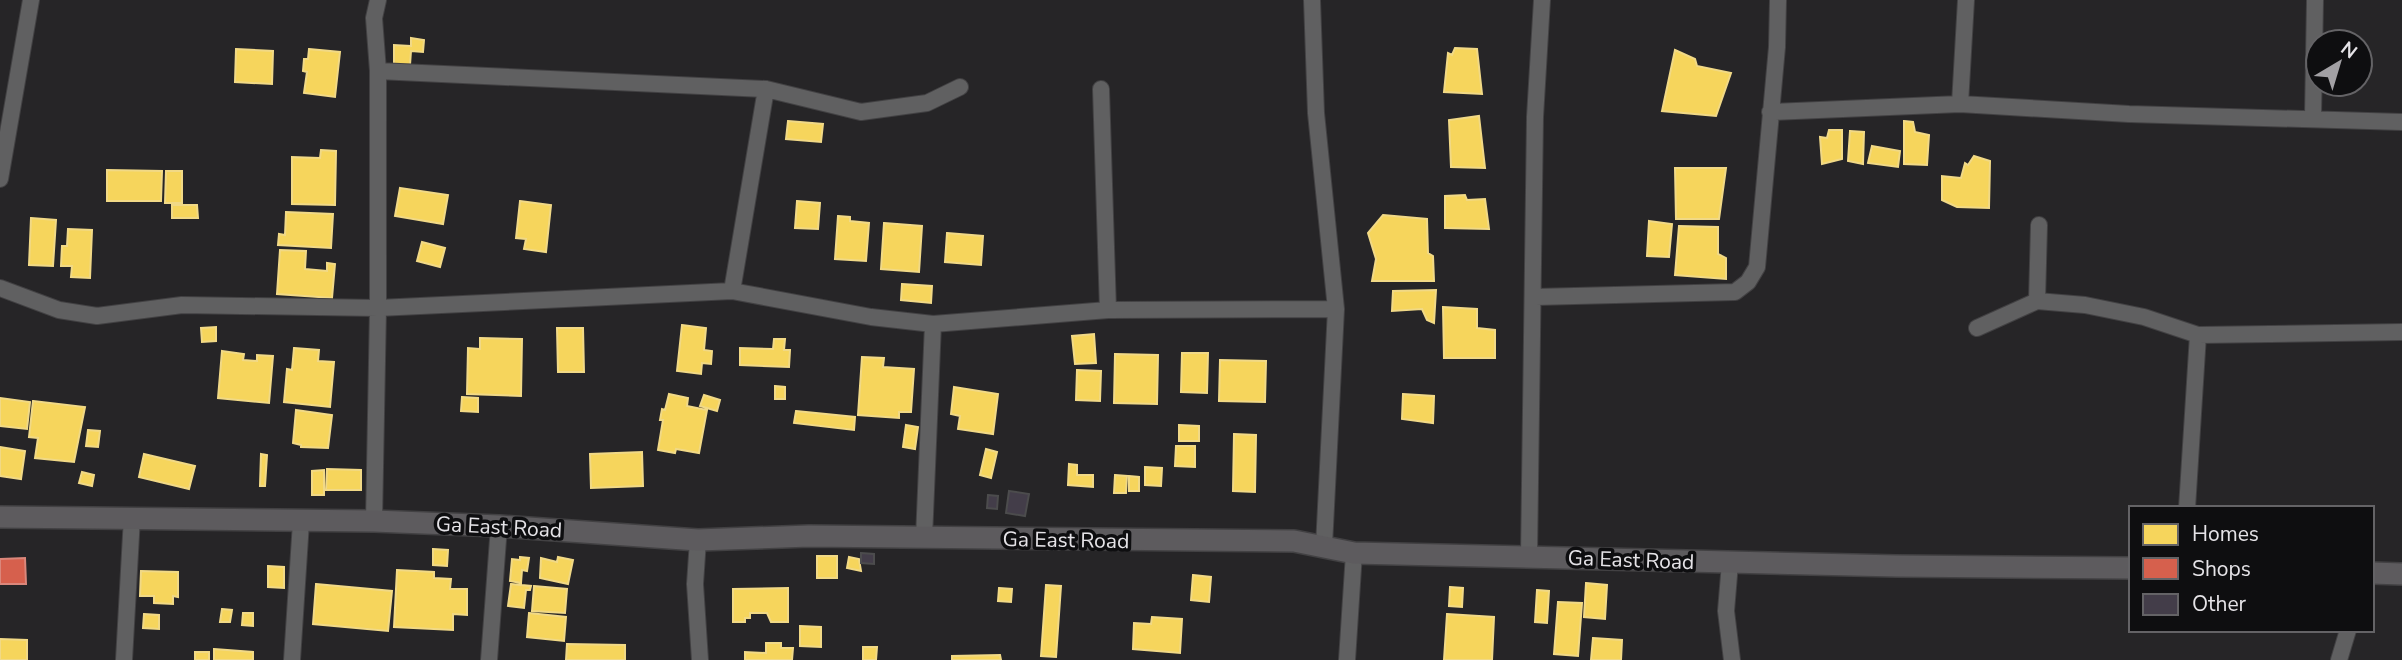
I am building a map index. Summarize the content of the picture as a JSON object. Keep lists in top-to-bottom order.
{
  "streets": {
    "street": ["Ga East Road"]
  },
  "legend": ["Homes", "Shops", "Other"],
  "north": "top right"
}
